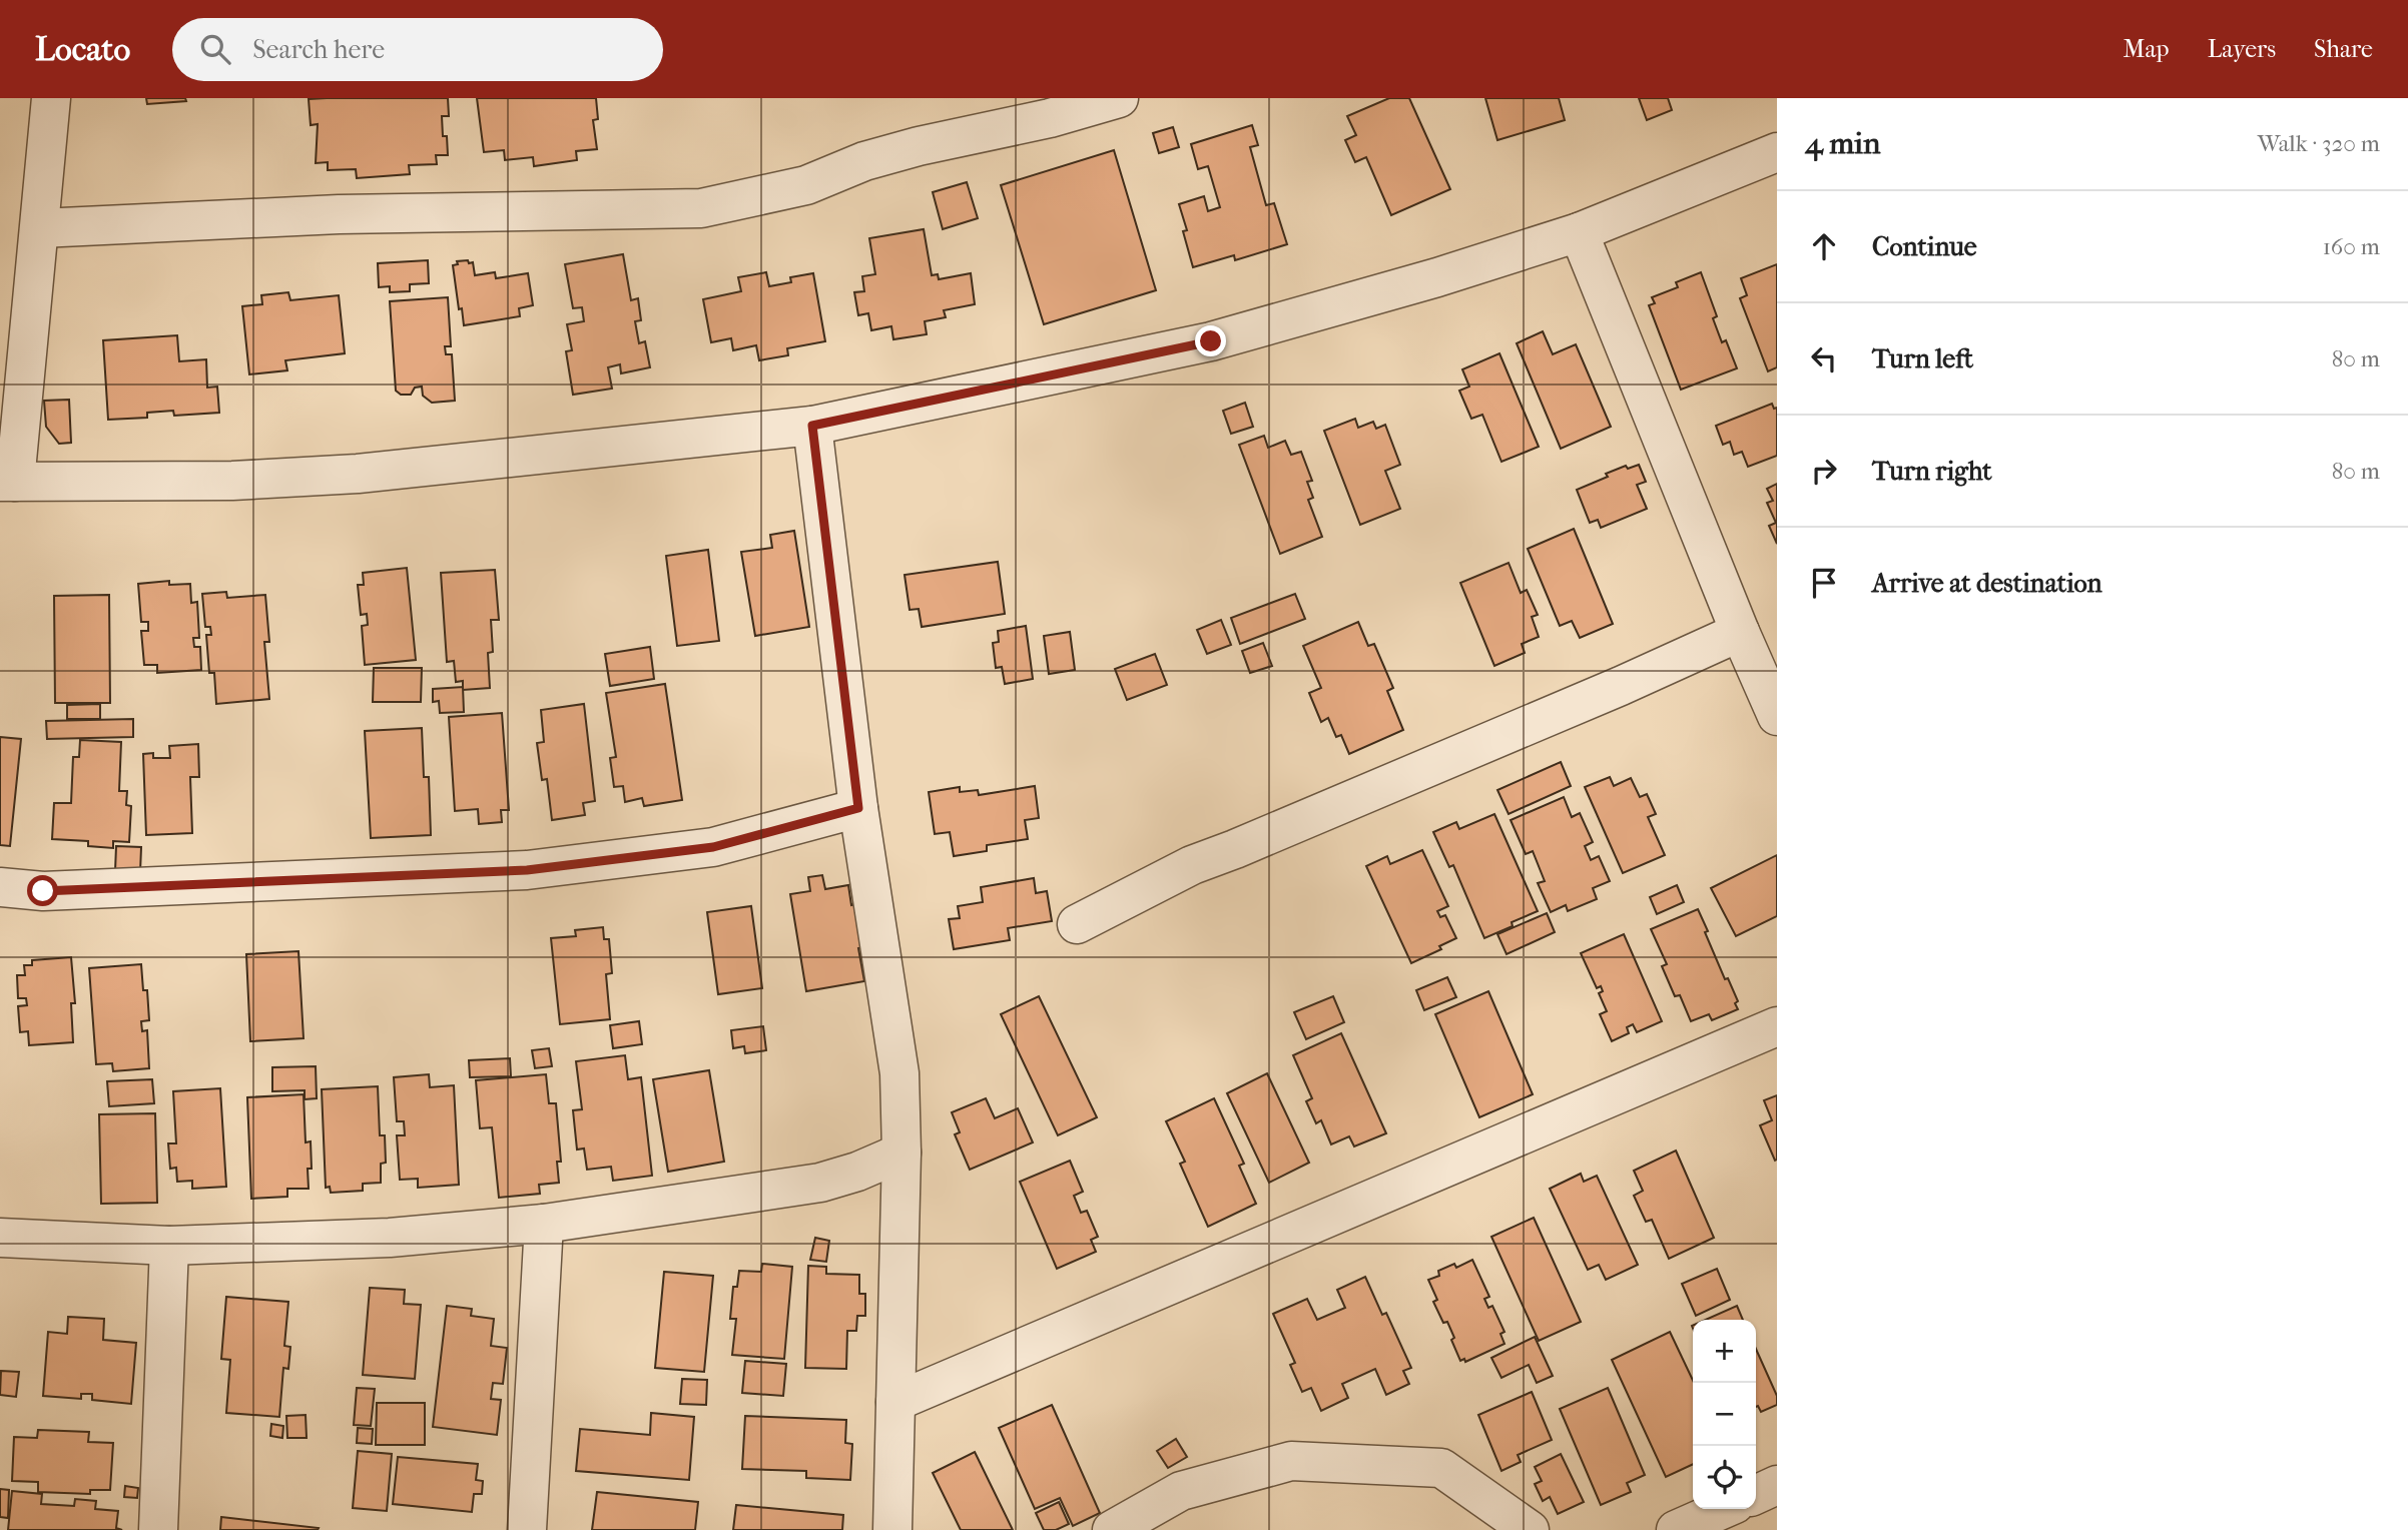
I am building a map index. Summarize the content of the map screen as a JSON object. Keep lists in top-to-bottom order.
{
  "page": {
    "header": "Locato",
    "search": "Search here",
    "nav": ["Map", "Layers", "Share"],
    "heading": ["4 min", "Walk · 320 m"],
    "list": [
      ["Continue", "160 m"],
      ["Turn left", "80 m"],
      ["Turn right", "80 m"],
      "Arrive at destination"
    ],
    "map_buttons": ["+", "−"]
  }
}
